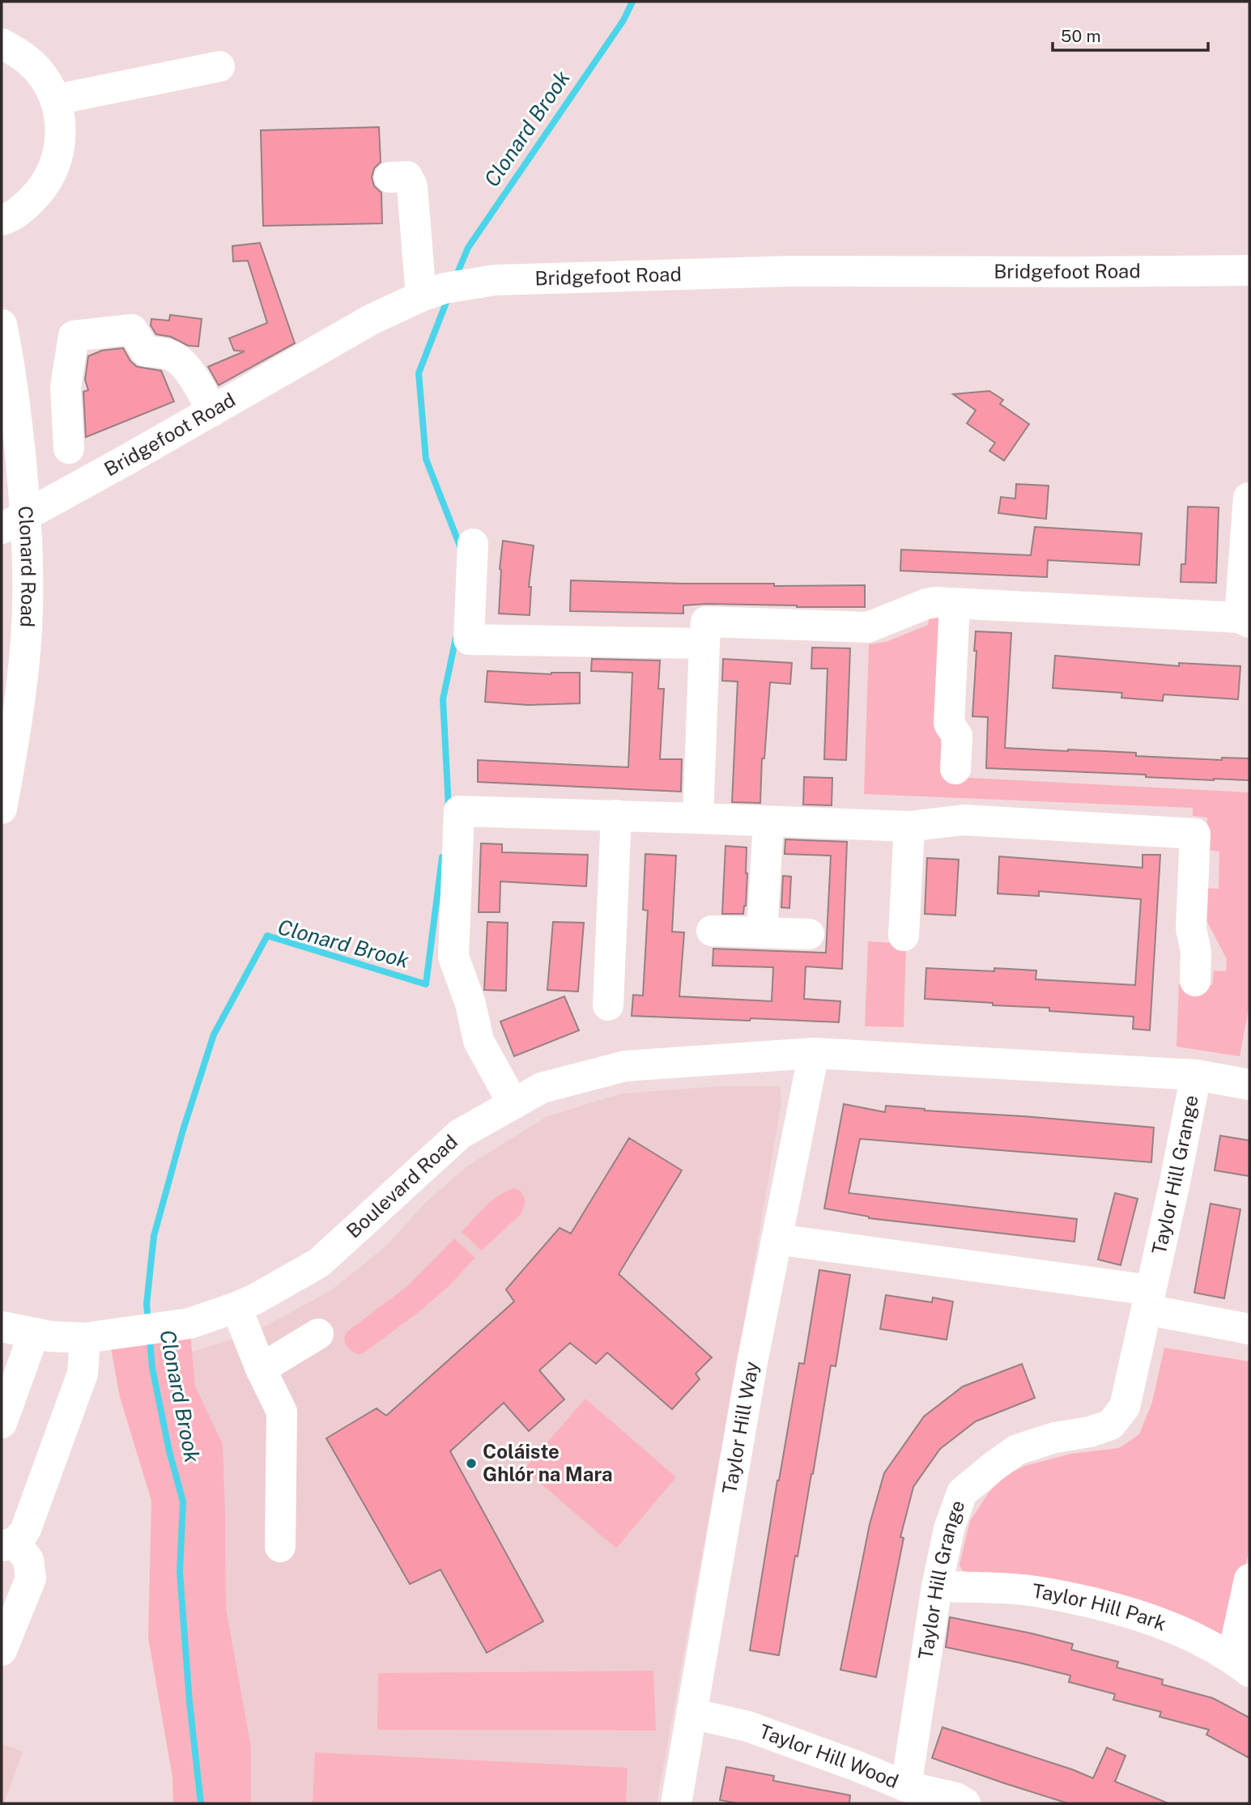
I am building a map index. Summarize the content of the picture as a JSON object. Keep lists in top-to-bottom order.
{
  "streets": {
    "street": [
      "Bridgefoot Road",
      "Clonard Road",
      "Taylor Hill Grange",
      "Boulevard Road",
      "Taylor Hill Way",
      "Taylor Hill Park",
      "Taylor Hill Wood"
    ]
  },
  "crossings": [
    ["Bridgefoot Road", "Clonard Road"],
    ["Taylor Hill Grange", "Boulevard Road"],
    ["Taylor Hill Grange", "Taylor Hill Park"],
    ["Taylor Hill Grange", "Taylor Hill Wood"],
    ["Boulevard Road", "Taylor Hill Way"],
    ["Taylor Hill Way", "Taylor Hill Wood"]
  ],
  "water": ["Clonard Brook"],
  "places": ["Coláiste Ghlór na Mara"],
  "scale_bar": "50 m"
}
